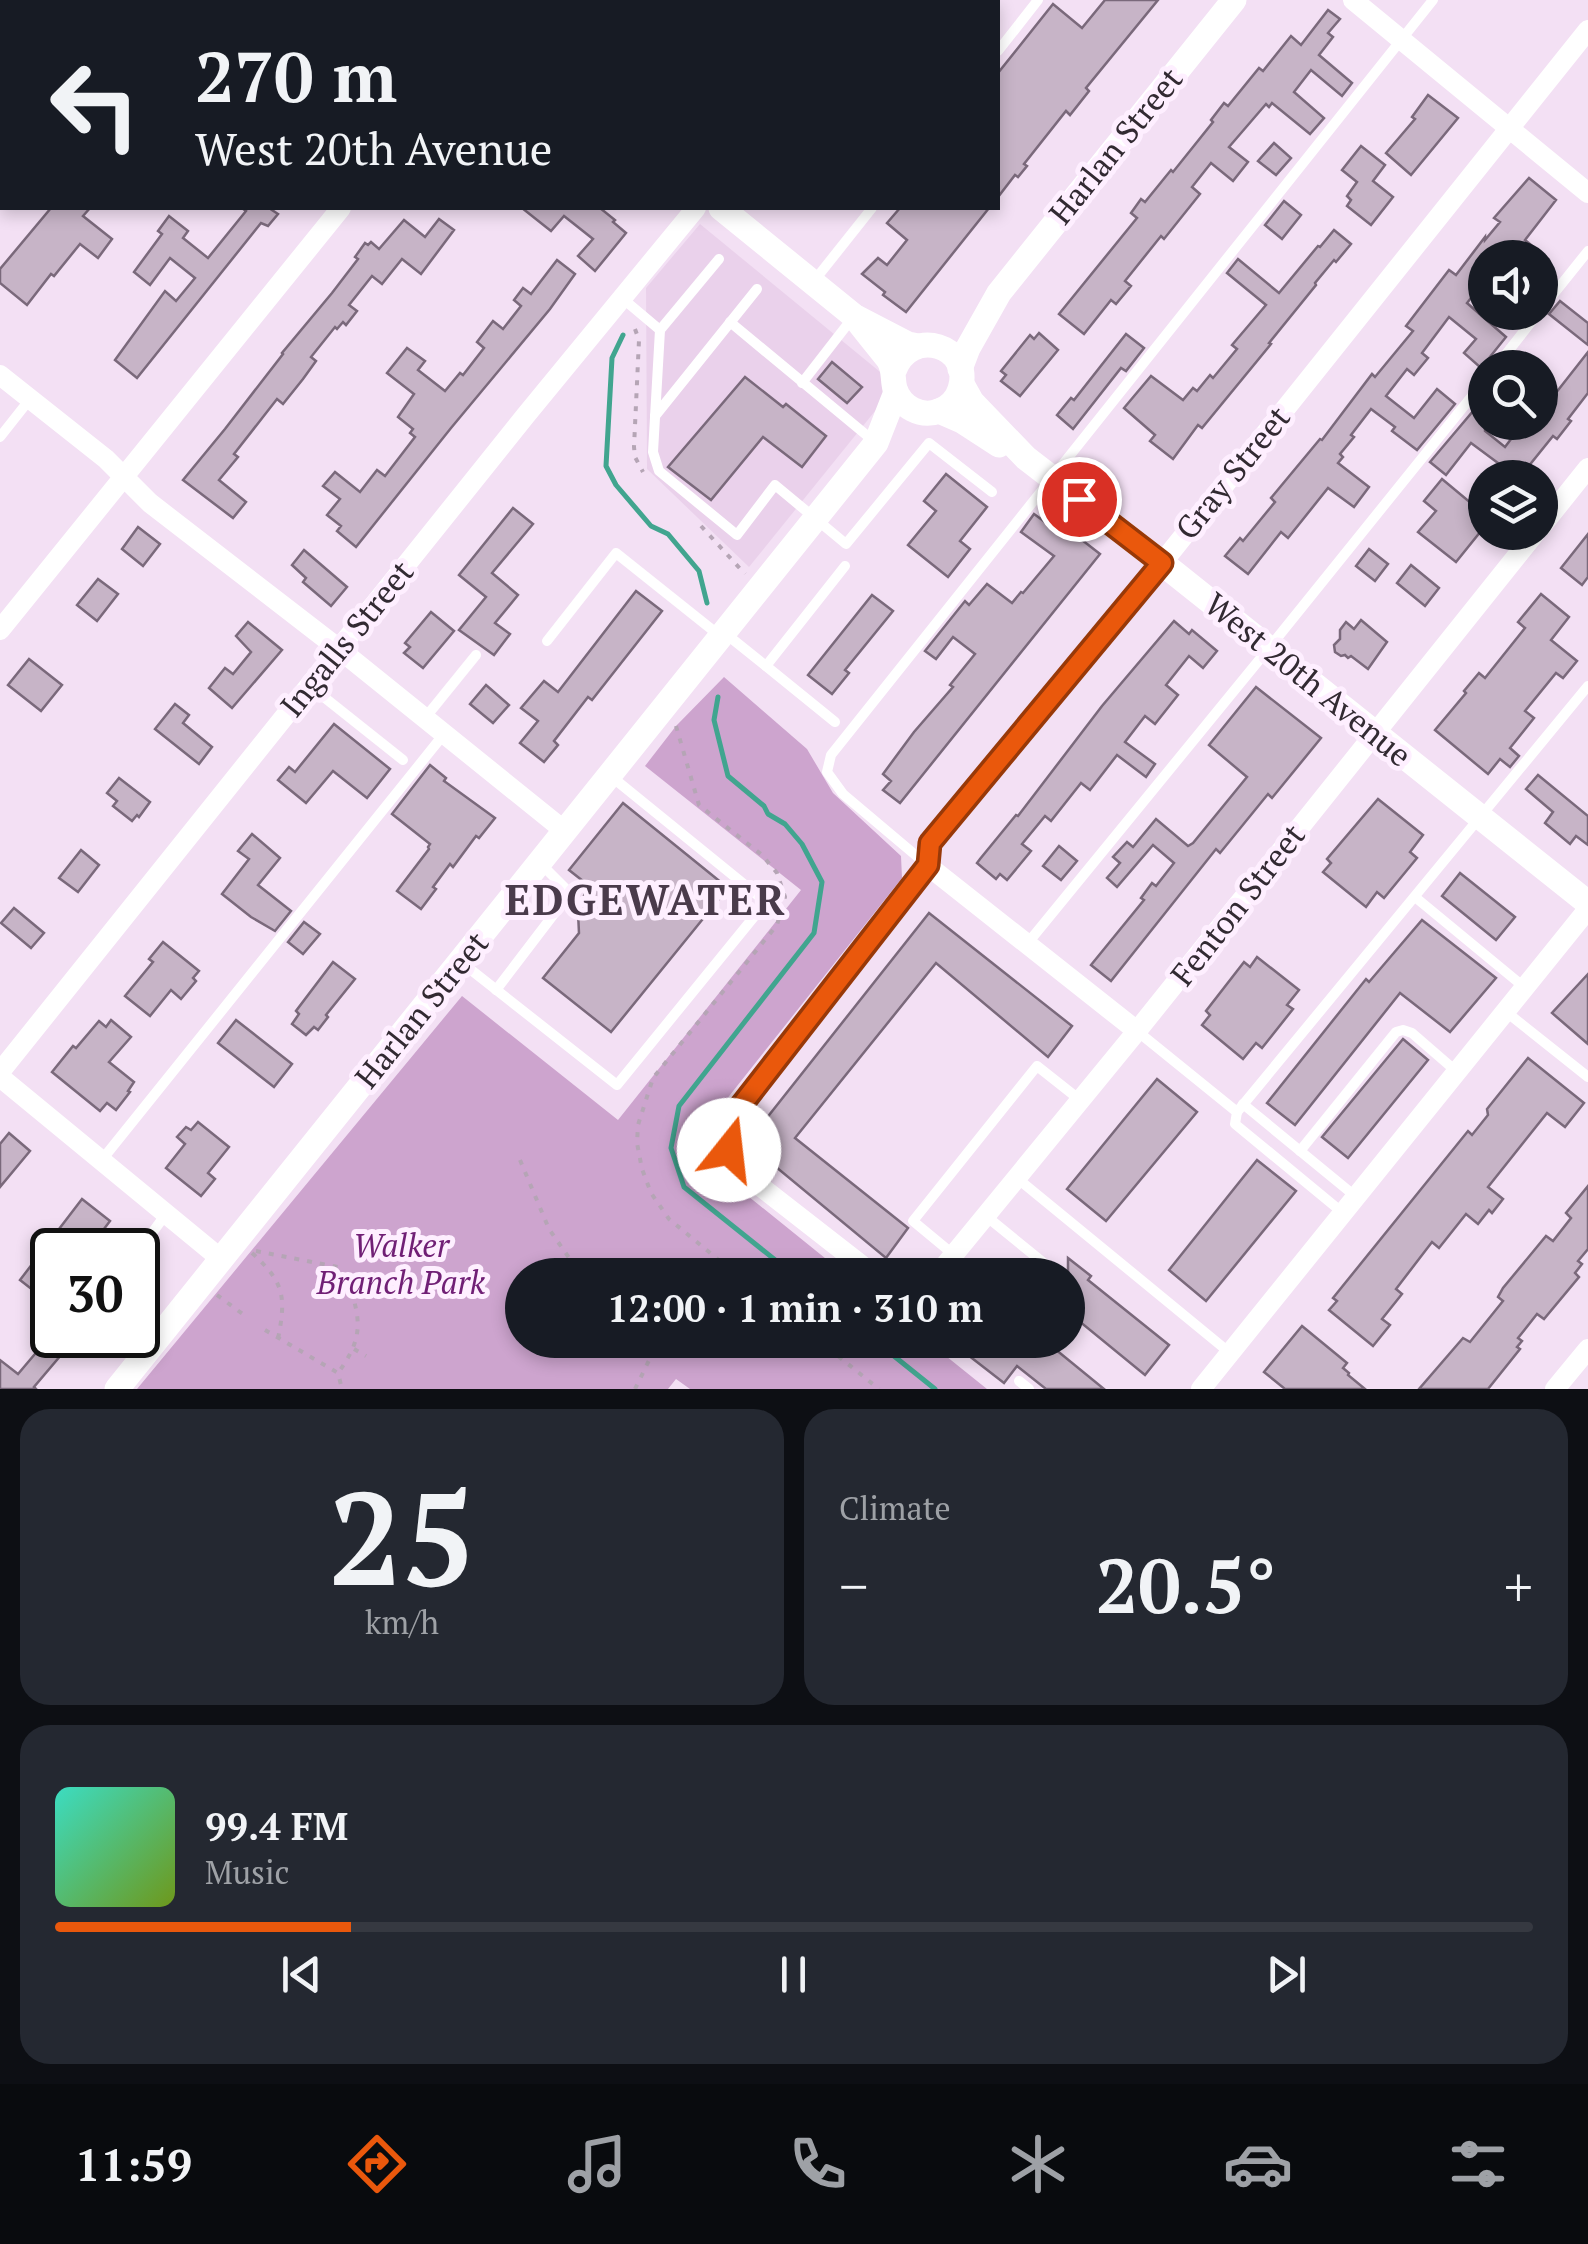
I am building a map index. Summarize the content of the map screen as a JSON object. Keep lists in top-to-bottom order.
{
  "streets": {
    "street": [
      "Harlan Street",
      "Gray Street",
      "Ingalls Street",
      "West 20th Avenue",
      "Fenton Street"
    ]
  },
  "crossings": [
    ["Harlan Street", "West 20th Avenue"],
    ["Gray Street", "West 20th Avenue"],
    ["West 20th Avenue", "Fenton Street"]
  ],
  "districts": ["EDGEWATER"],
  "parks": ["Walker Branch Park"],
  "page": {
    "turn": ["270 m", "West 20th Avenue"],
    "limit": "30",
    "trip": "12:00 · 1 min · 310 m",
    "tile": [
      ["25", "km/h"],
      "Climate"
    ],
    "heat": ["−", "20.5°", "+"],
    "song": ["99.4 FM", "Music"],
    "tabs": "11:59"
  }
}
